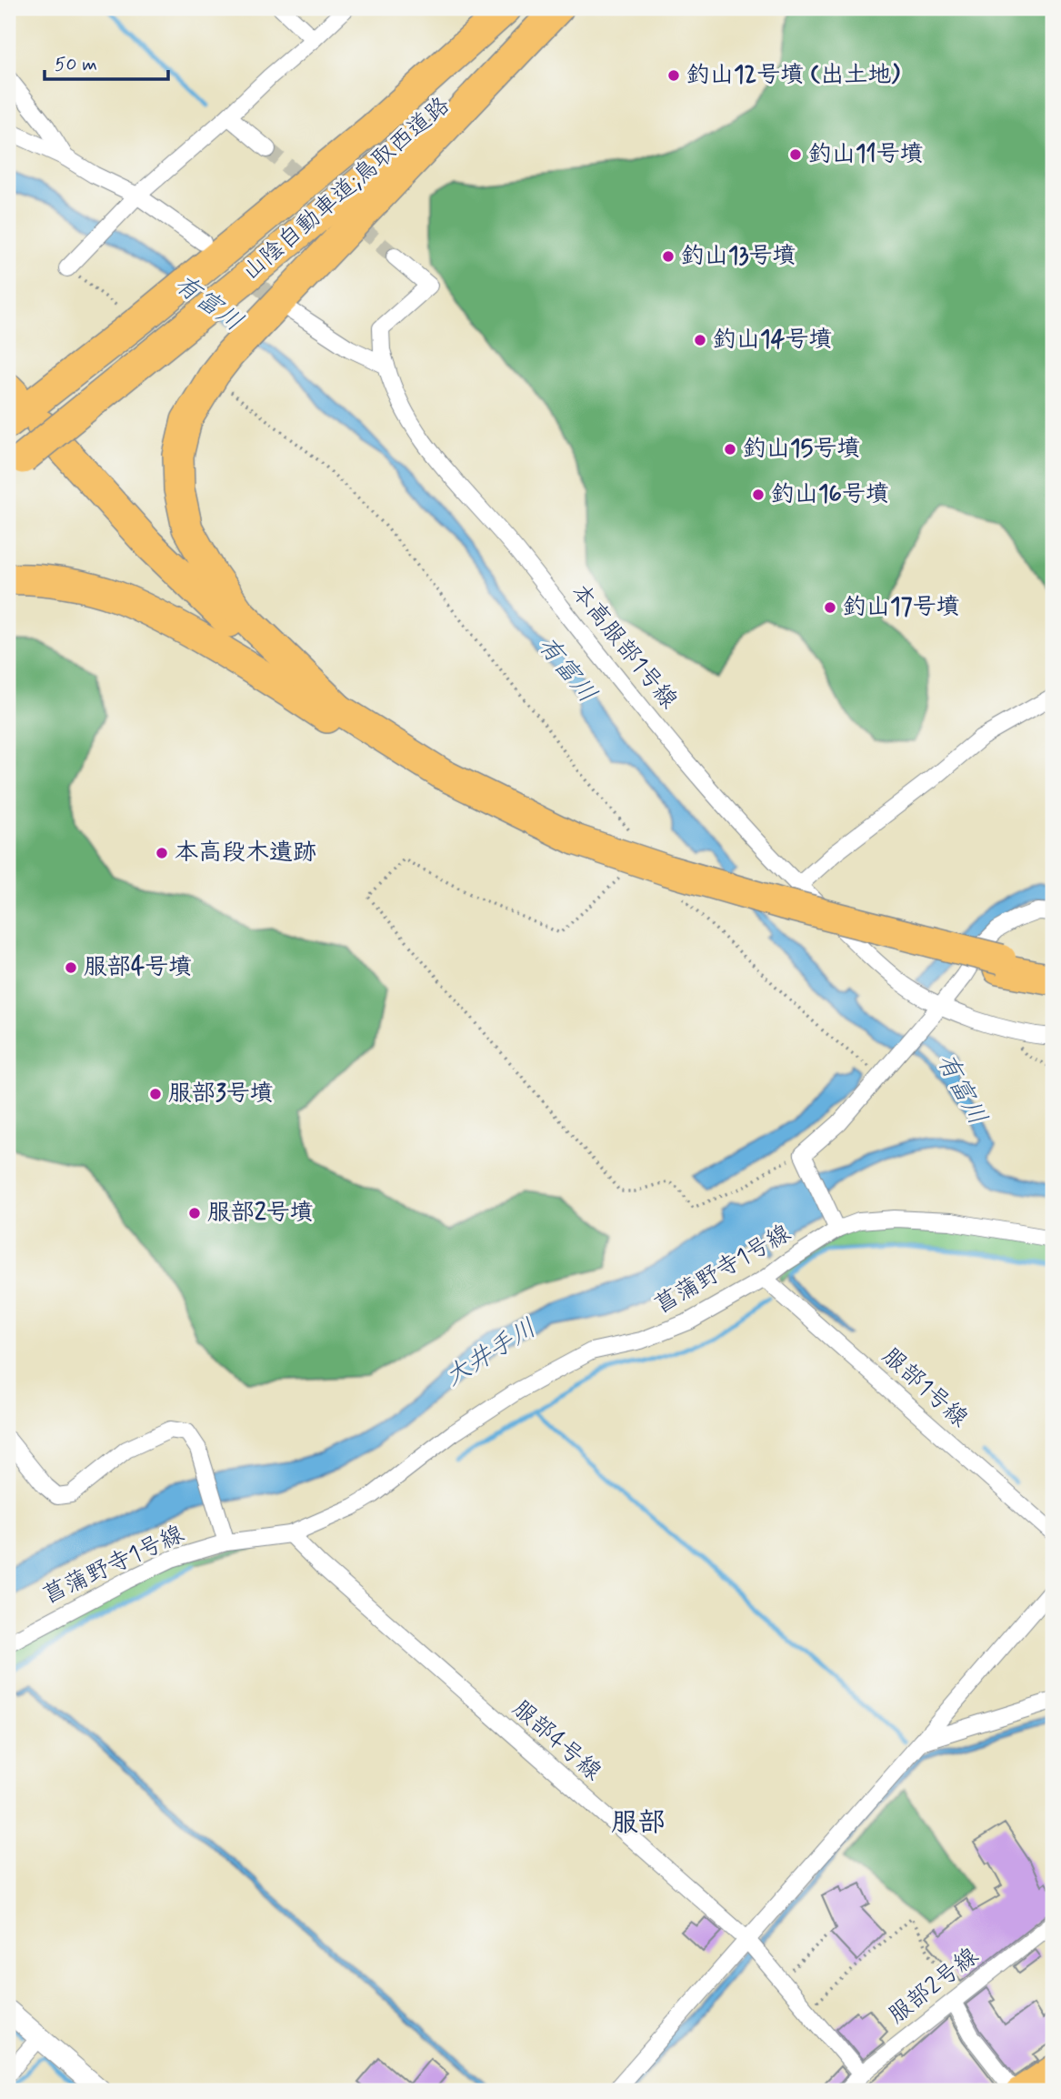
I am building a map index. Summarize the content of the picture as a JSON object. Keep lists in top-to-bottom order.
{
  "streets": {
    "highway": ["山陰自動車道;鳥取西道路"],
    "street": [
      "本高服部1号線",
      "菖蒲野寺1号線",
      "服部1号線",
      "服部4号線",
      "服部2号線"
    ]
  },
  "crossings": [
    ["菖蒲野寺1号線", "服部1号線"],
    ["菖蒲野寺1号線", "服部4号線"],
    ["服部4号線", "服部2号線"]
  ],
  "districts": ["服部"],
  "water": ["有富川", "大井手川"],
  "places": [
    "釣山12号墳 (出土地)",
    "釣山11号墳",
    "釣山13号墳",
    "釣山14号墳",
    "釣山15号墳",
    "釣山16号墳",
    "釣山17号墳",
    "本高段木遺跡",
    "服部4号墳",
    "服部3号墳",
    "服部2号墳"
  ],
  "scale_bar": "50 m"
}
